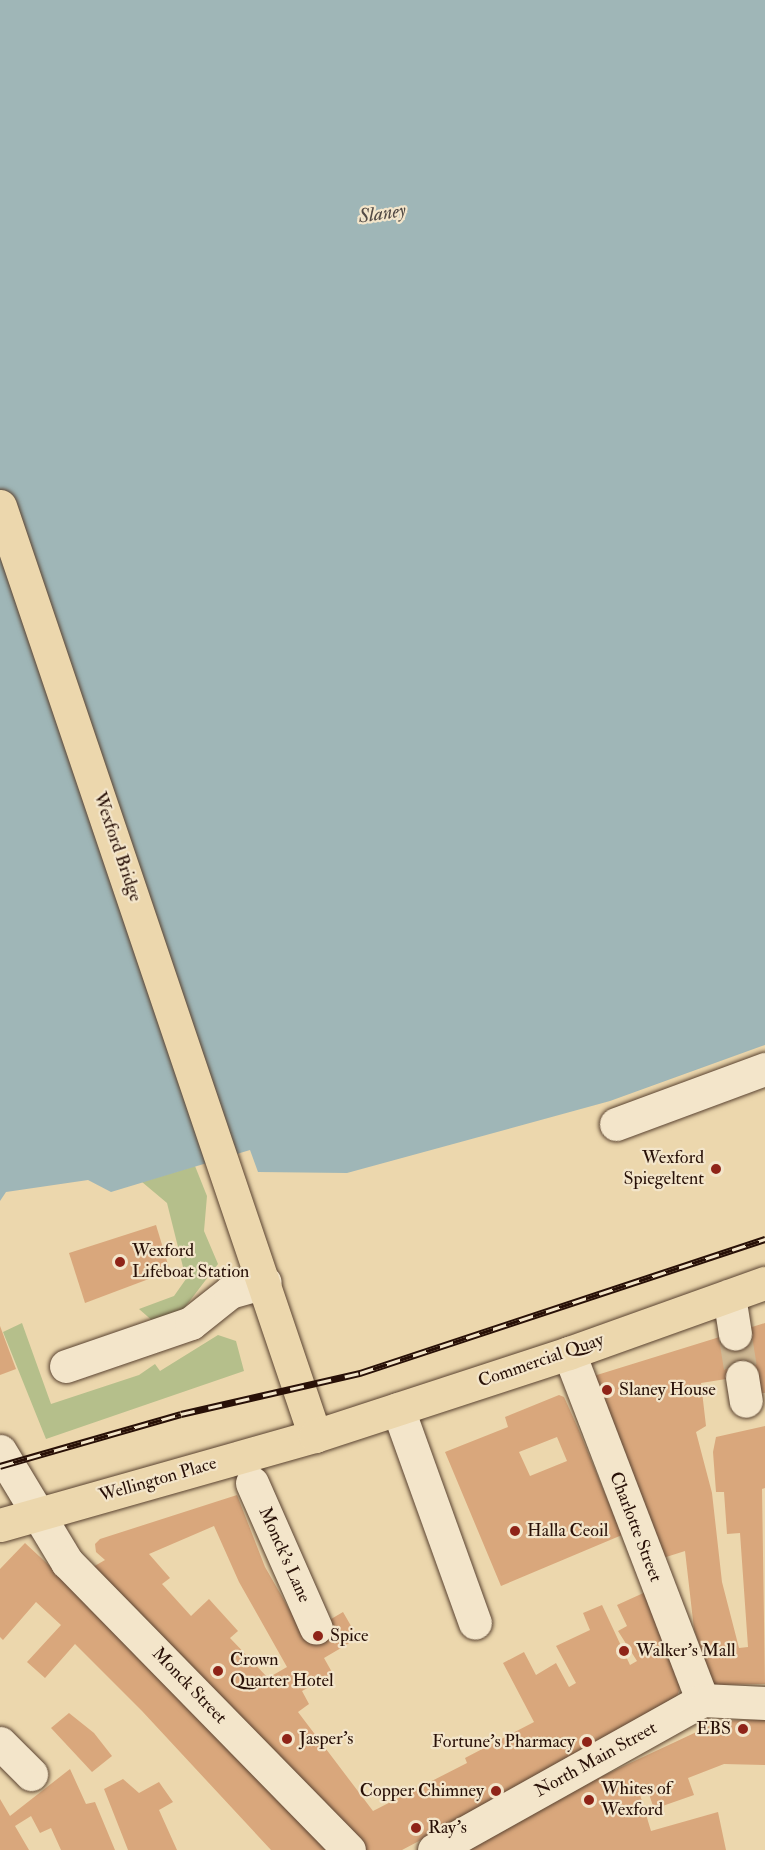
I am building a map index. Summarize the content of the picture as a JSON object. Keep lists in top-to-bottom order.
{
  "streets": {
    "main road": ["Wexford Bridge", "Commercial Quay", "Wellington Place"],
    "street": [
      "Charlotte Street",
      "Monck's Lane",
      "Monck Street",
      "North Main Street"
    ]
  },
  "crossings": [
    ["Wexford Bridge", "Commercial Quay"],
    ["Wexford Bridge", "Wellington Place"],
    ["Commercial Quay", "Wellington Place"],
    ["Commercial Quay", "Charlotte Street"],
    ["Wellington Place", "Monck Street"],
    ["Charlotte Street", "North Main Street"]
  ],
  "water": ["Slaney"],
  "places": [
    "Wexford Spiegeltent",
    "Wexford Lifeboat Station",
    "Slaney House",
    "Halla Ceoil",
    "Spice",
    "Walker's Mall",
    "Crown Quarter Hotel",
    "EBS",
    "Jasper's",
    "Fortune's Pharmacy",
    "Copper Chimney",
    "Whites of Wexford",
    "Ray's"
  ]
}
